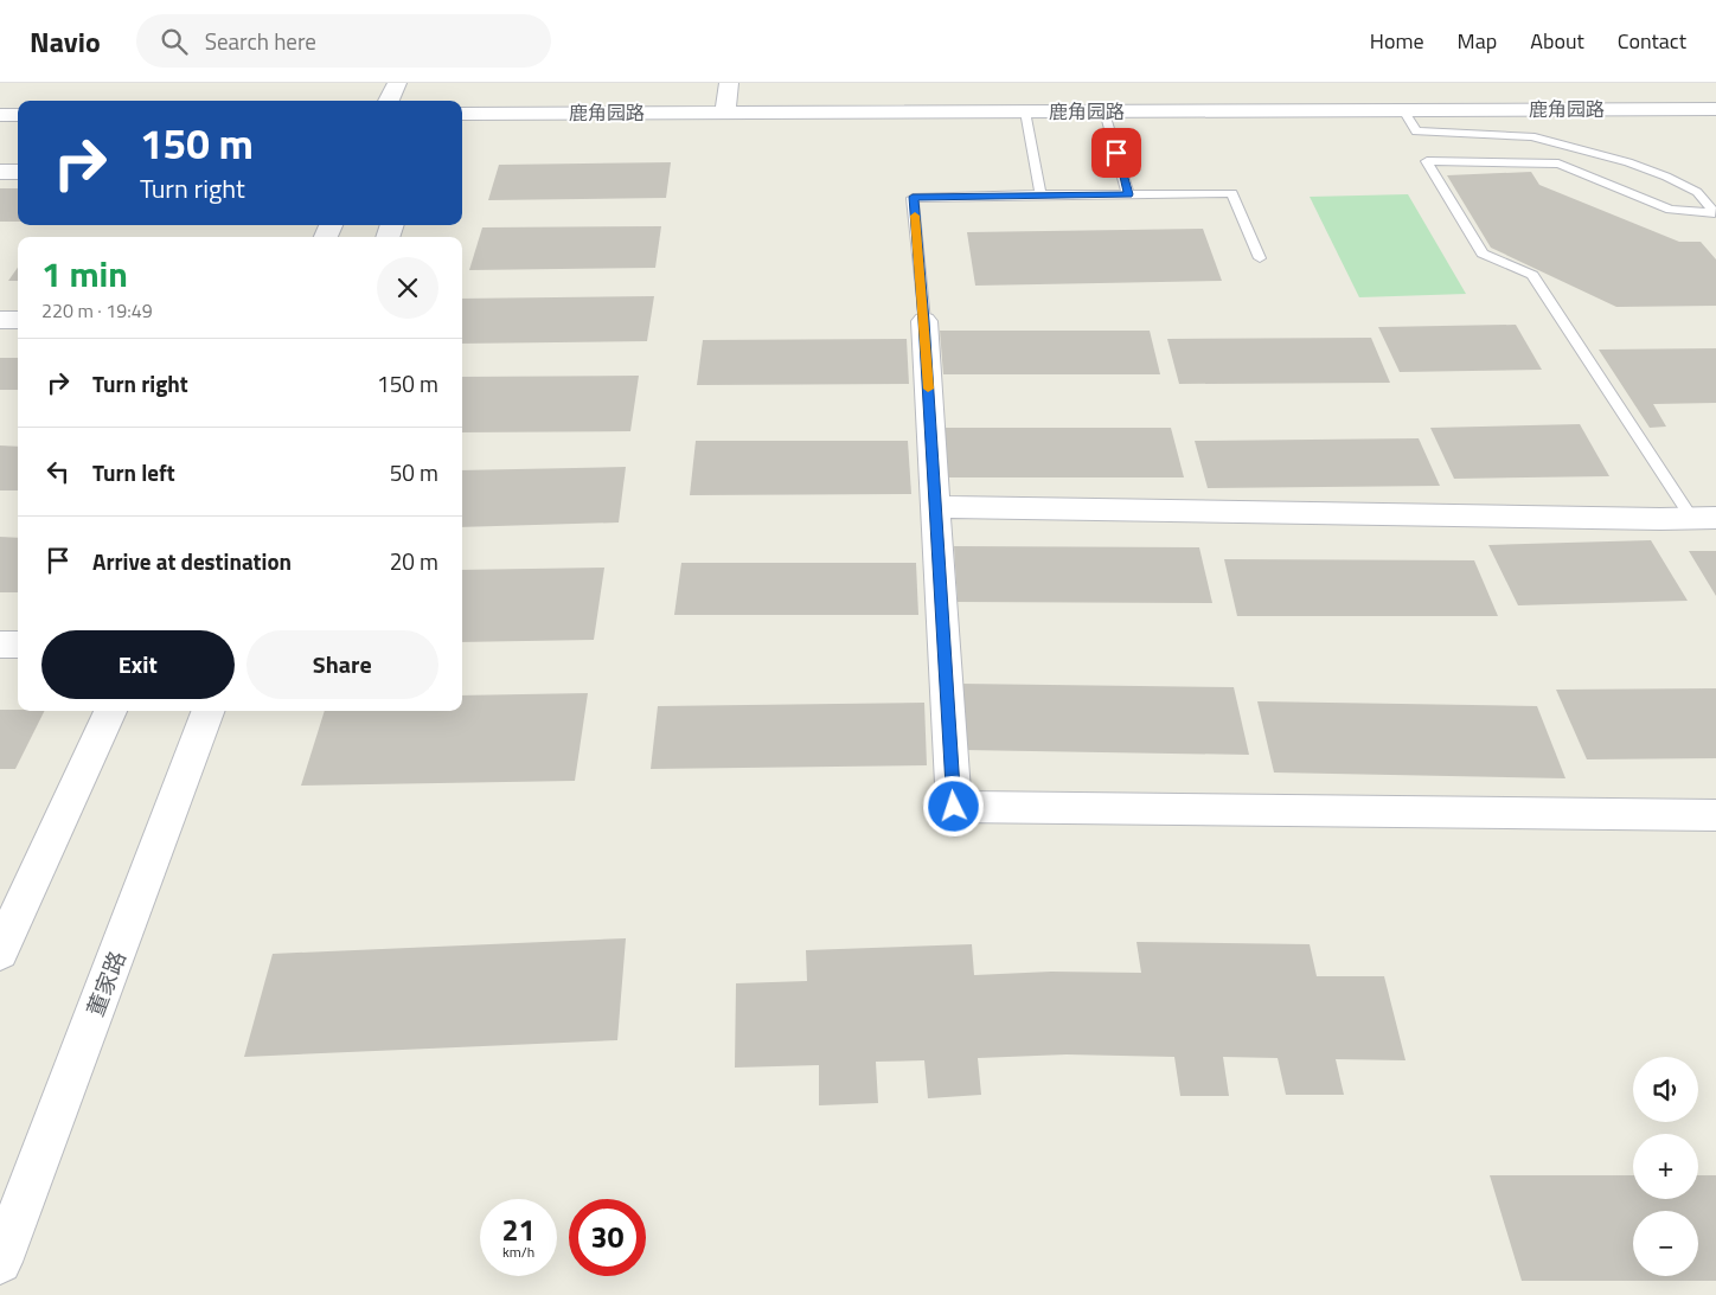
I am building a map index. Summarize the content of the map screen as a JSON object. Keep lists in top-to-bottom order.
{
  "streets": {
    "street": ["鹿角园路", "董家路"]
  },
  "page": {
    "header": "Navio",
    "search": "Search here",
    "nav": [
      "Home",
      "Map",
      "About",
      "Contact"
    ],
    "turn": ["150 m", "Turn right"],
    "heading": ["1 min", "220 m · 19:49"],
    "list": [
      {
        "name": "Turn right",
        "value": "150 m"
      },
      {
        "name": "Turn left",
        "value": "50 m"
      },
      {
        "name": "Arrive at destination",
        "value": "20 m"
      }
    ],
    "buttons": ["Exit", "Share"],
    "map_buttons": ["+", "−"],
    "speed": "21 km/h",
    "limit": "30"
  }
}
